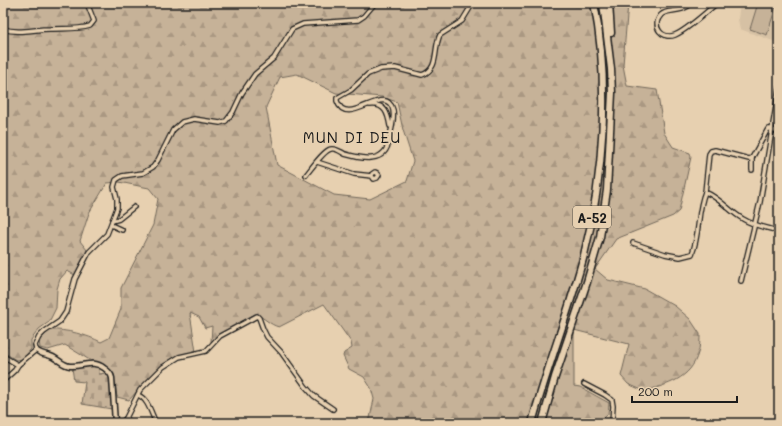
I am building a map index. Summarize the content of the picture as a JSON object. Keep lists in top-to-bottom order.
{
  "streets": {
    "highway": ["A-52"]
  },
  "districts": ["MUN DI DEU"],
  "scale_bar": "200 m"
}
